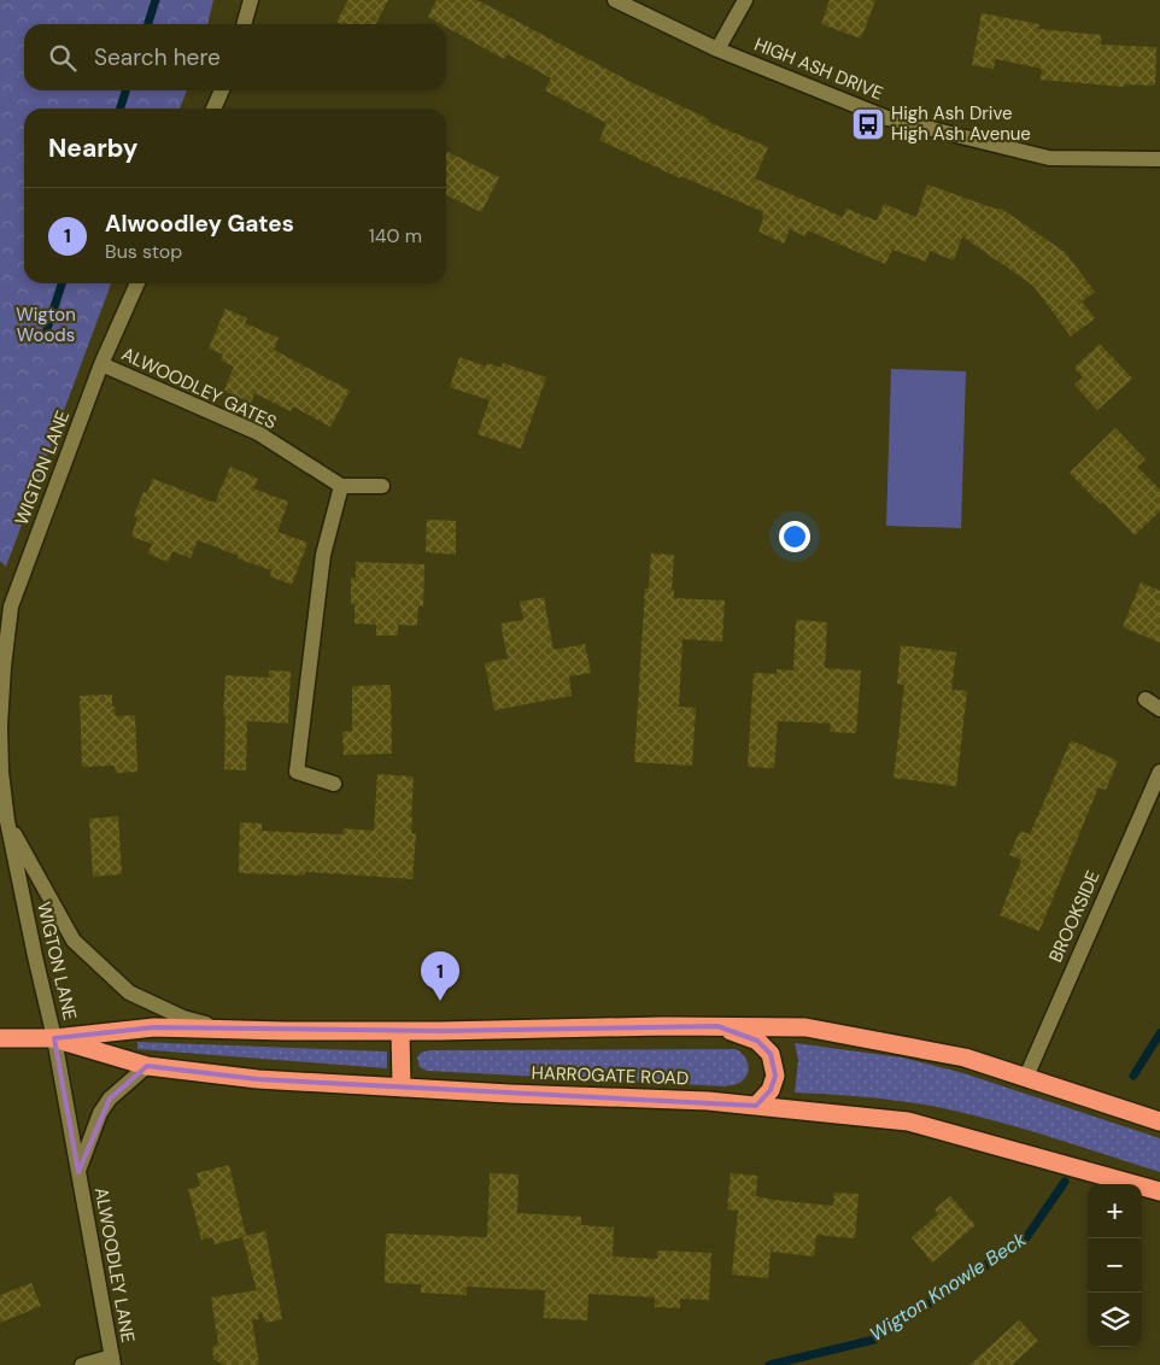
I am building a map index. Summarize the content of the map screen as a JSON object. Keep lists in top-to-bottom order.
{
  "streets": {
    "highway": ["HARROGATE ROAD"],
    "street": [
      "HIGH ASH DRIVE",
      "ALWOODLEY GATES",
      "WIGTON LANE",
      "BROOKSIDE",
      "ALWOODLEY LANE"
    ]
  },
  "crossings": [
    ["ALWOODLEY GATES", "WIGTON LANE"],
    ["WIGTON LANE", "HARROGATE ROAD"],
    ["WIGTON LANE", "ALWOODLEY LANE"],
    ["BROOKSIDE", "HARROGATE ROAD"],
    ["HARROGATE ROAD", "ALWOODLEY LANE"]
  ],
  "water": ["Wigton Knowle Beck"],
  "parks": ["Wigton Woods"],
  "places": {
    "bus stop": ["High Ash Drive High Ash Avenue"]
  },
  "page": {
    "search": "Search here",
    "heading": "Nearby",
    "list": [
      {
        "mark": "1",
        "name": "Alwoodley Gates",
        "note": "Bus stop",
        "value": "140 m"
      }
    ],
    "pins": "1",
    "map_buttons": ["+", "−"]
  }
}
